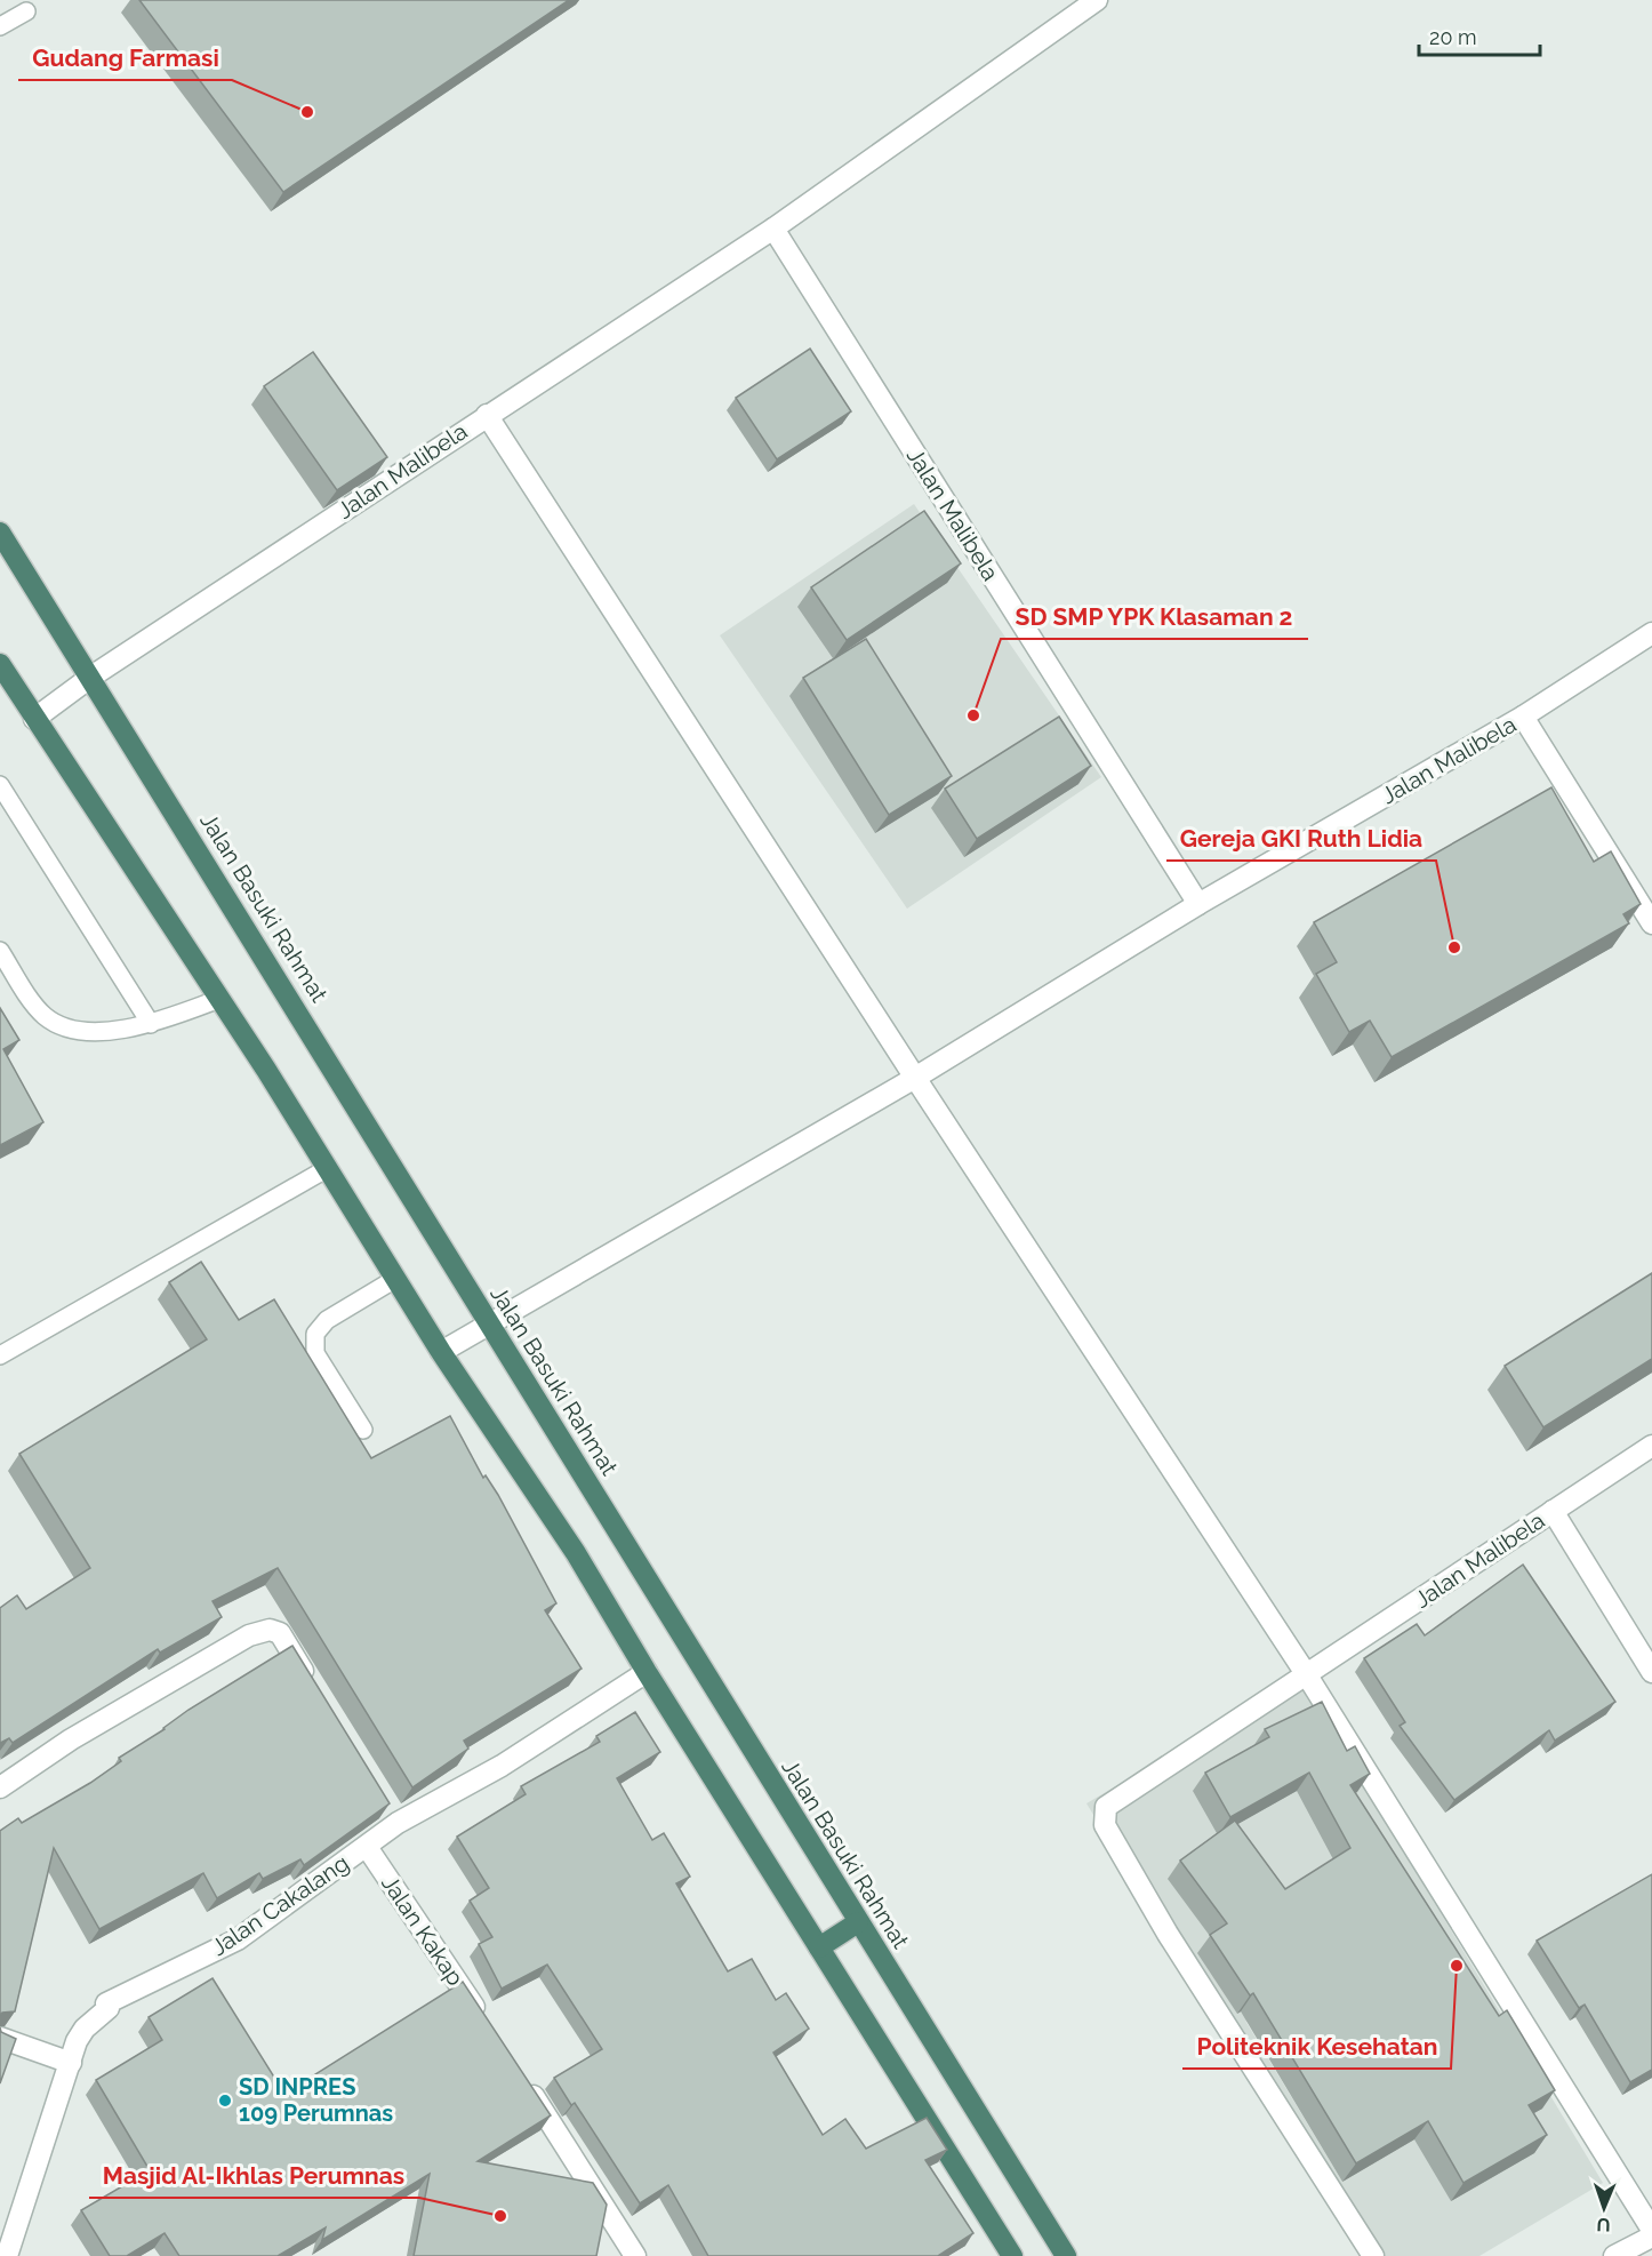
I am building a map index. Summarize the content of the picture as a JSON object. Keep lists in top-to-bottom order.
{
  "streets": {
    "highway": ["Jalan Basuki Rahmat"],
    "street": ["Jalan Malibela", "Jalan Cakalang", "Jalan Kakap"]
  },
  "crossings": [
    ["Jalan Malibela", "Jalan Basuki Rahmat"],
    ["Jalan Cakalang", "Jalan Kakap"]
  ],
  "places": [
    "Gudang Farmasi",
    "SD SMP YPK Klasaman 2",
    "Gereja GKI Ruth Lidia",
    "Politeknik Kesehatan",
    "SD INPRES 109 Perumnas",
    "Masjid Al-Ikhlas Perumnas"
  ],
  "scale_bar": "20 m",
  "north": "bottom"
}
